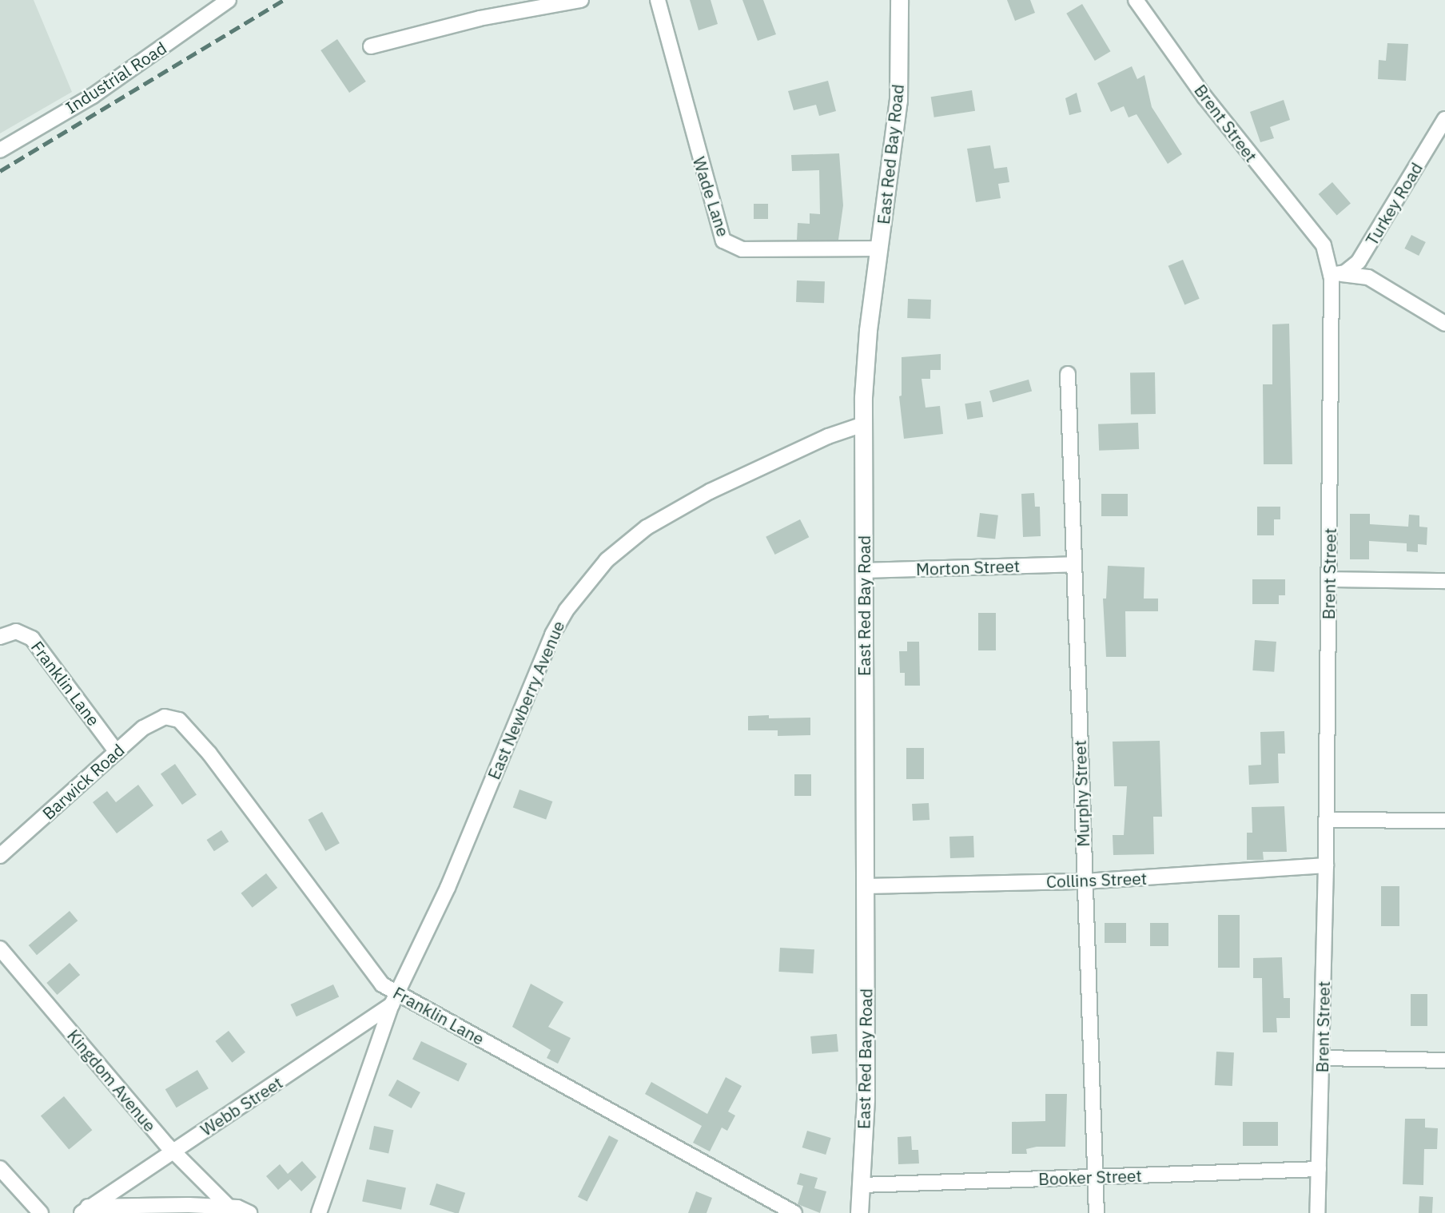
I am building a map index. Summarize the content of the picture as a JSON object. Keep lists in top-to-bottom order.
{
  "streets": {
    "street": [
      "Industrial Road",
      "Brent Street",
      "East Red Bay Road",
      "Wade Lane",
      "Turkey Road",
      "Morton Street",
      "Franklin Lane",
      "East Newberry Avenue",
      "Barwick Road",
      "Murphy Street",
      "Collins Street",
      "Kingdom Avenue",
      "Webb Street",
      "Booker Street"
    ]
  },
  "crossings": [
    ["Brent Street", "Turkey Road"],
    ["Brent Street", "Collins Street"],
    ["Brent Street", "Booker Street"],
    ["East Red Bay Road", "Wade Lane"],
    ["East Red Bay Road", "Morton Street"],
    ["East Red Bay Road", "East Newberry Avenue"],
    ["East Red Bay Road", "Collins Street"],
    ["East Red Bay Road", "Booker Street"],
    ["Morton Street", "Murphy Street"],
    ["Franklin Lane", "East Newberry Avenue"],
    ["Franklin Lane", "Barwick Road"],
    ["Franklin Lane", "Webb Street"],
    ["East Newberry Avenue", "Webb Street"],
    ["Murphy Street", "Collins Street"],
    ["Murphy Street", "Booker Street"],
    ["Kingdom Avenue", "Webb Street"]
  ]
}
